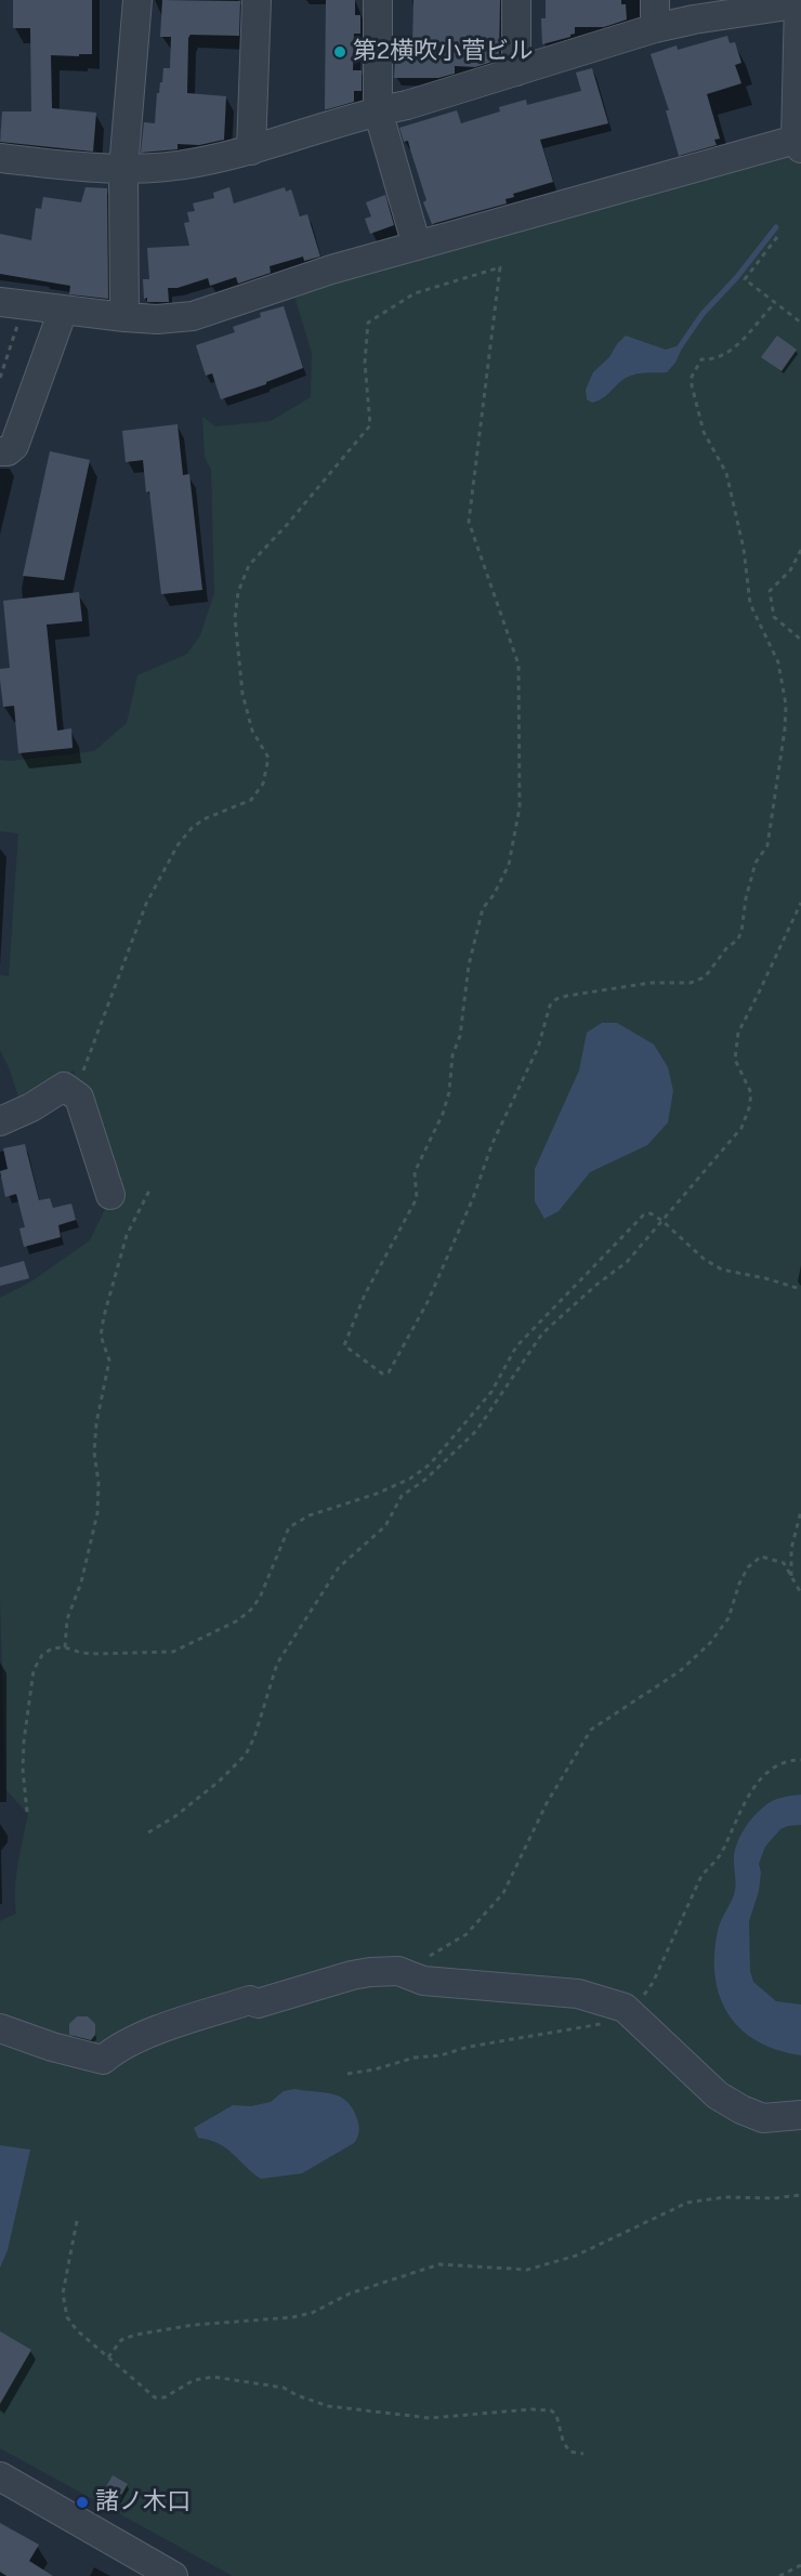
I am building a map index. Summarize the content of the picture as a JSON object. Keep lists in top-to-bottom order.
{
  "places": ["第2横吹小菅ビル", "諸ノ木口"]
}
